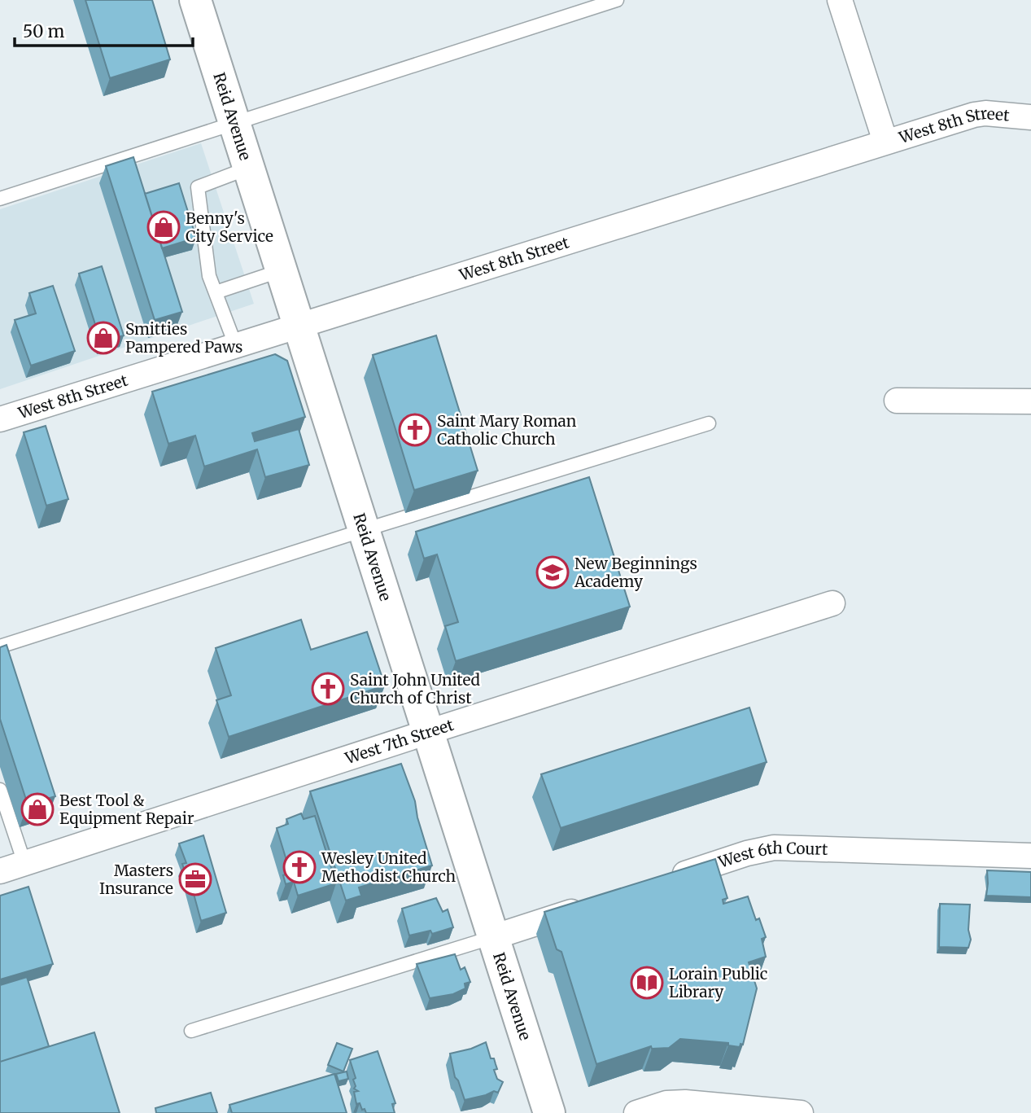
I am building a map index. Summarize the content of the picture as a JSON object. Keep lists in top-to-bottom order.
{
  "streets": {
    "street": [
      "Reid Avenue",
      "West 8th Street",
      "West 7th Street",
      "West 6th Court"
    ]
  },
  "crossings": [
    ["Reid Avenue", "West 8th Street"],
    ["Reid Avenue", "West 7th Street"]
  ],
  "places": {
    "shop": ["Benny's City Service", "Smitties Pampered Paws", "Best Tool & Equipment Repair"],
    "church": ["Saint Mary Roman Catholic Church", "Saint John United Church of Christ", "Wesley United Methodist Church"],
    "school or university": ["New Beginnings Academy"],
    "office": ["Masters Insurance"],
    "library": ["Lorain Public Library"]
  },
  "scale_bar": "50 m"
}
